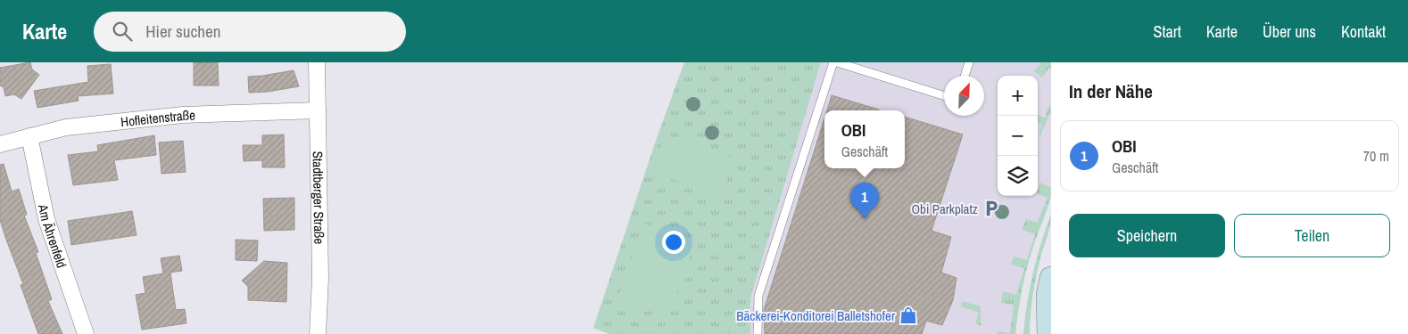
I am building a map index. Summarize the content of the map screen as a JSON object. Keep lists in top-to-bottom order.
{
  "streets": {
    "street": ["Hofleitenstraße", "Stadtberger Straße", "Am Ährenfeld"]
  },
  "crossings": [
    ["Hofleitenstraße", "Stadtberger Straße"],
    ["Hofleitenstraße", "Am Ährenfeld"]
  ],
  "places": {
    "parking": ["Obi Parkplatz"],
    "shop": ["Bäckerei-Konditorei Balletshofer"]
  },
  "north": "top right",
  "page": {
    "header": "Karte",
    "search": "Hier suchen",
    "nav": [
      "Start",
      "Karte",
      "Über uns",
      "Kontakt"
    ],
    "heading": "In der Nähe",
    "map_buttons": ["+", "−"],
    "popup": ["OBI", "Geschäft"],
    "list": [
      {
        "mark": "1",
        "name": "OBI",
        "note": "Geschäft",
        "value": "70 m"
      }
    ],
    "pins": "1",
    "buttons": ["Speichern", "Teilen"]
  }
}
